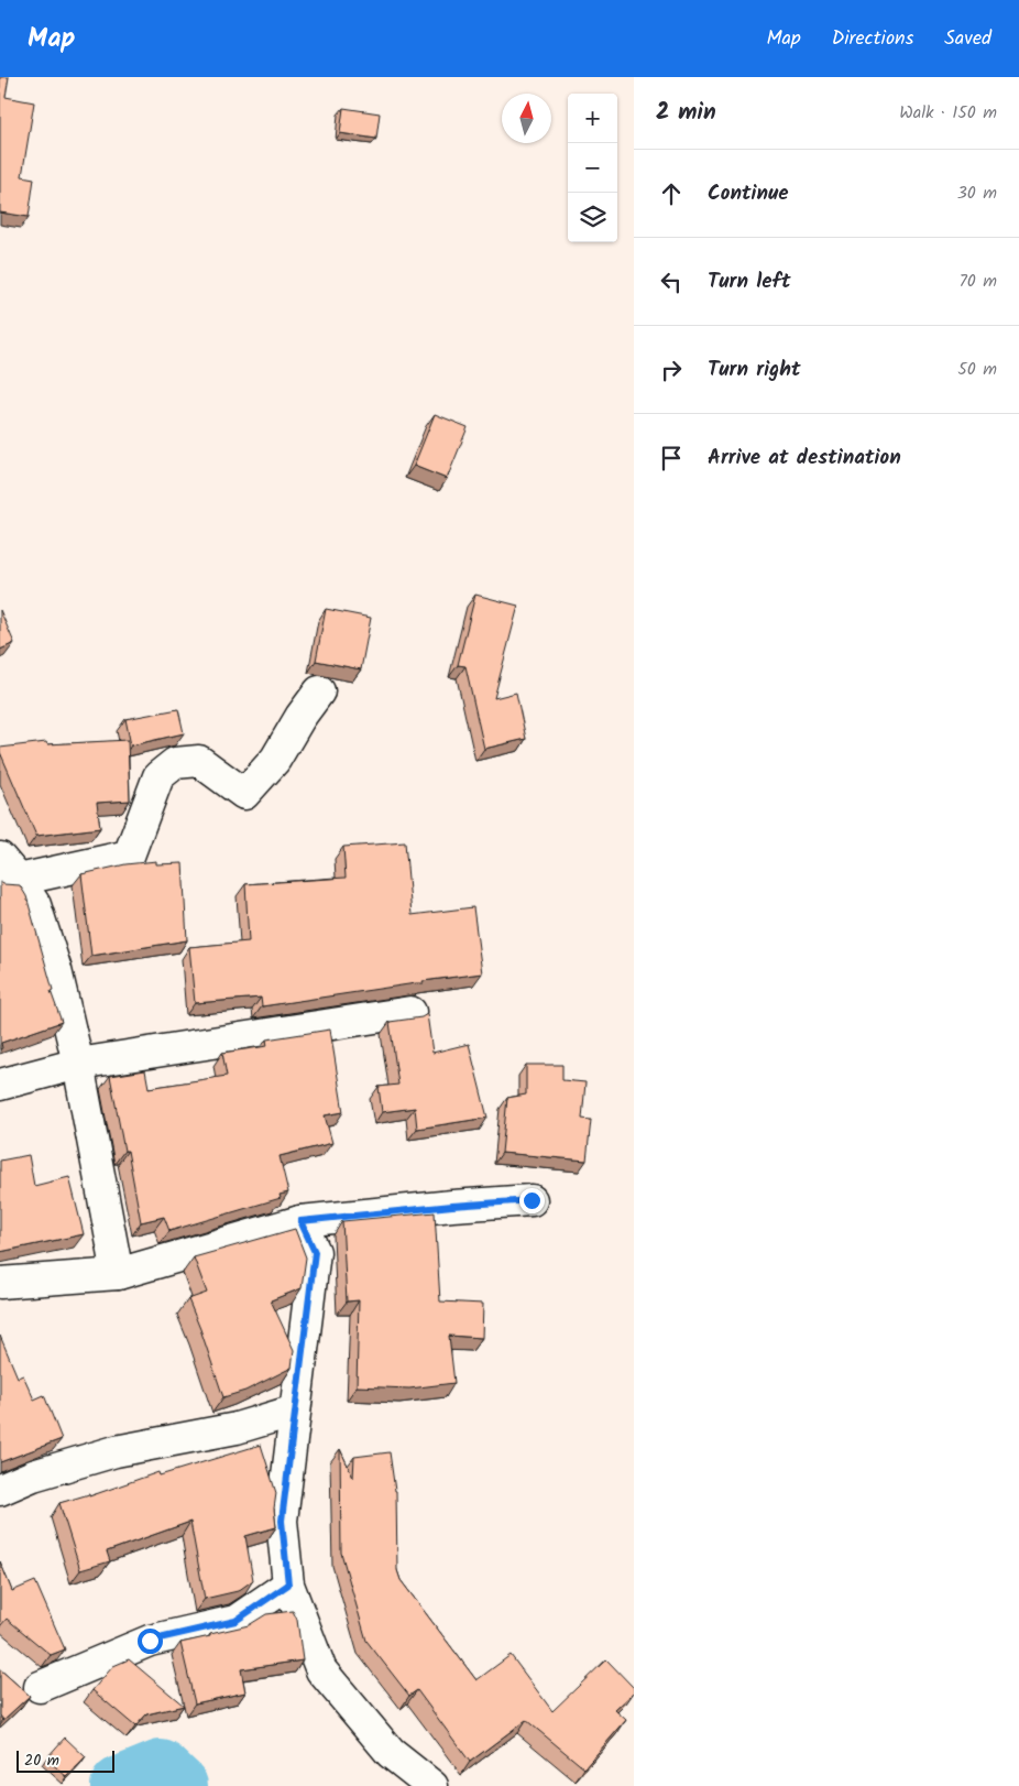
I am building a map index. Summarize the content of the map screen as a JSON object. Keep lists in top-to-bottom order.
{
  "scale_bar": "20 m",
  "north": "top",
  "page": {
    "header": "Map",
    "nav": ["Map", "Directions", "Saved"],
    "heading": ["2 min", "Walk · 150 m"],
    "map_buttons": ["+", "−"],
    "list": [
      ["Continue", "30 m"],
      ["Turn left", "70 m"],
      ["Turn right", "50 m"],
      "Arrive at destination"
    ],
    "scale": "20 m"
  }
}
